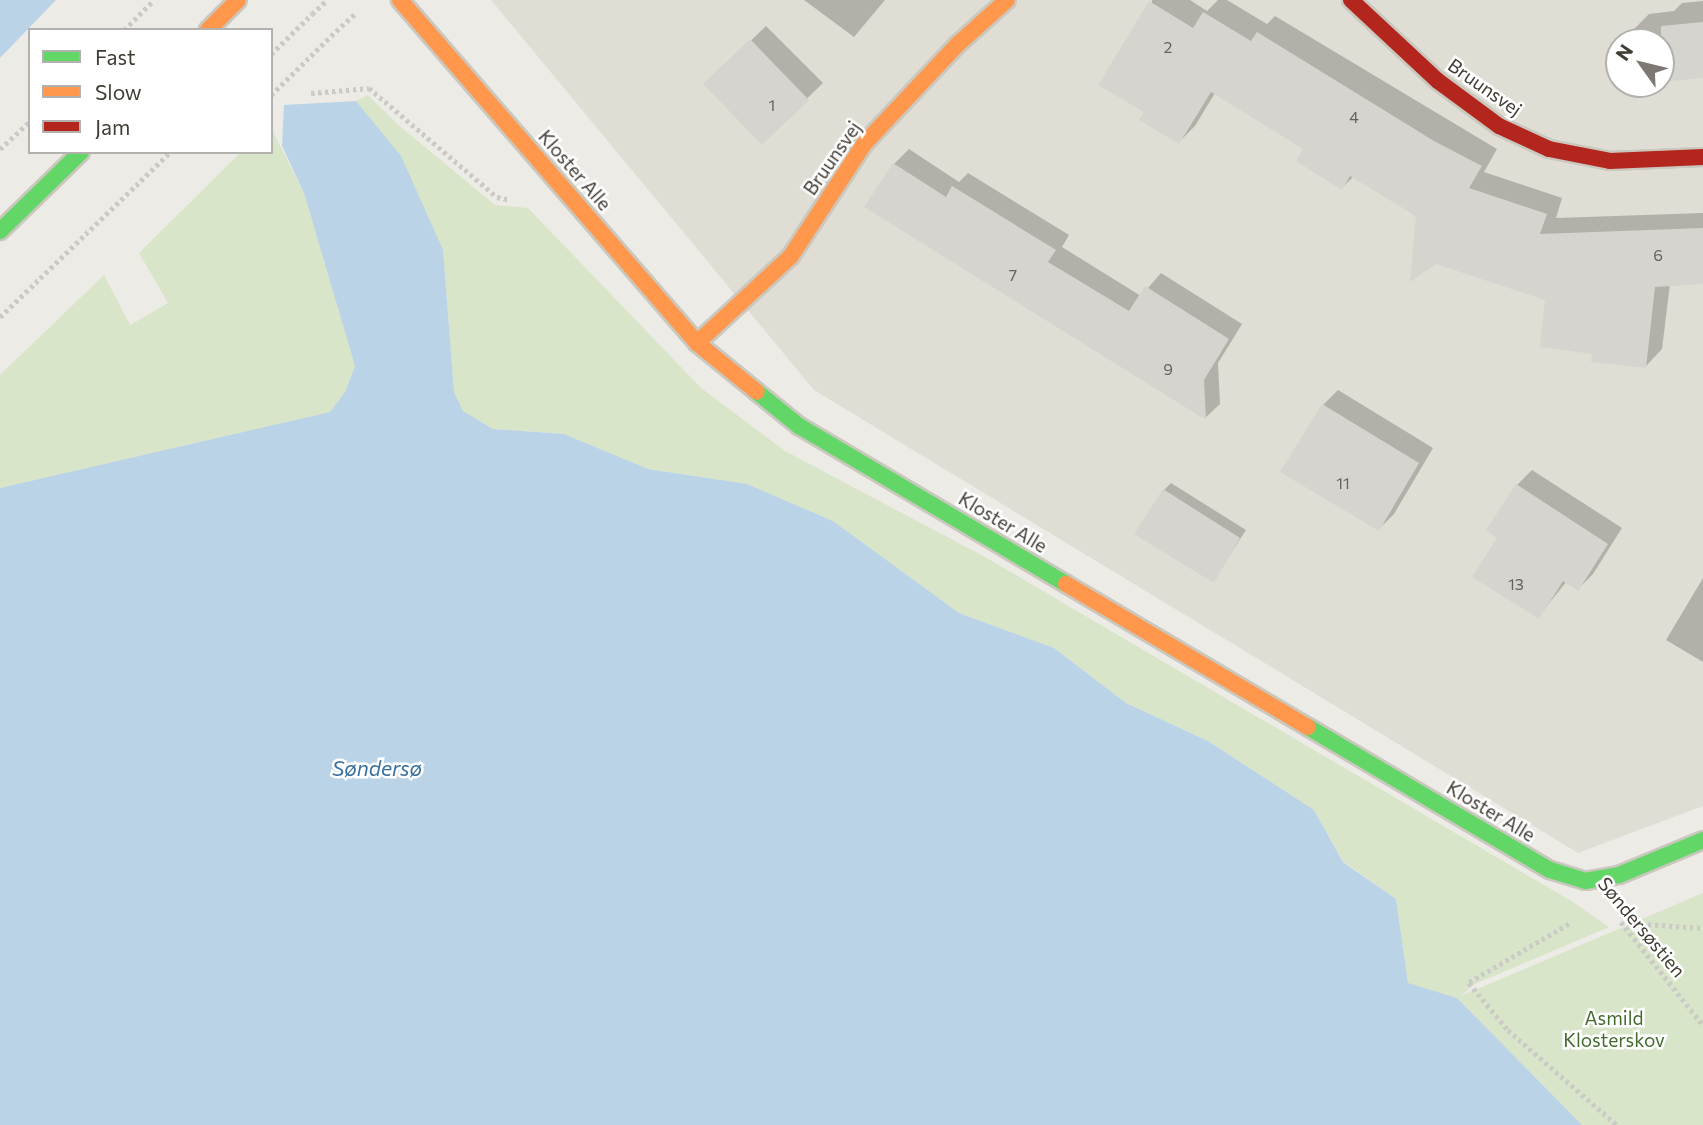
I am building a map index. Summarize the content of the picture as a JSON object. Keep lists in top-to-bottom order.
{
  "streets": {
    "street": ["Bruunsvej", "Kloster Alle"],
    "path": ["Søndersøstien"]
  },
  "crossings": [
    ["Bruunsvej", "Kloster Alle"],
    ["Kloster Alle", "Søndersøstien"]
  ],
  "water": ["Søndersø"],
  "parks": ["Asmild Klosterskov"],
  "house_numbers": [
    "2",
    "1",
    "4",
    "6",
    "7",
    "9",
    "11",
    "13"
  ],
  "legend": ["Fast", "Slow", "Jam"],
  "north": "top left"
}
